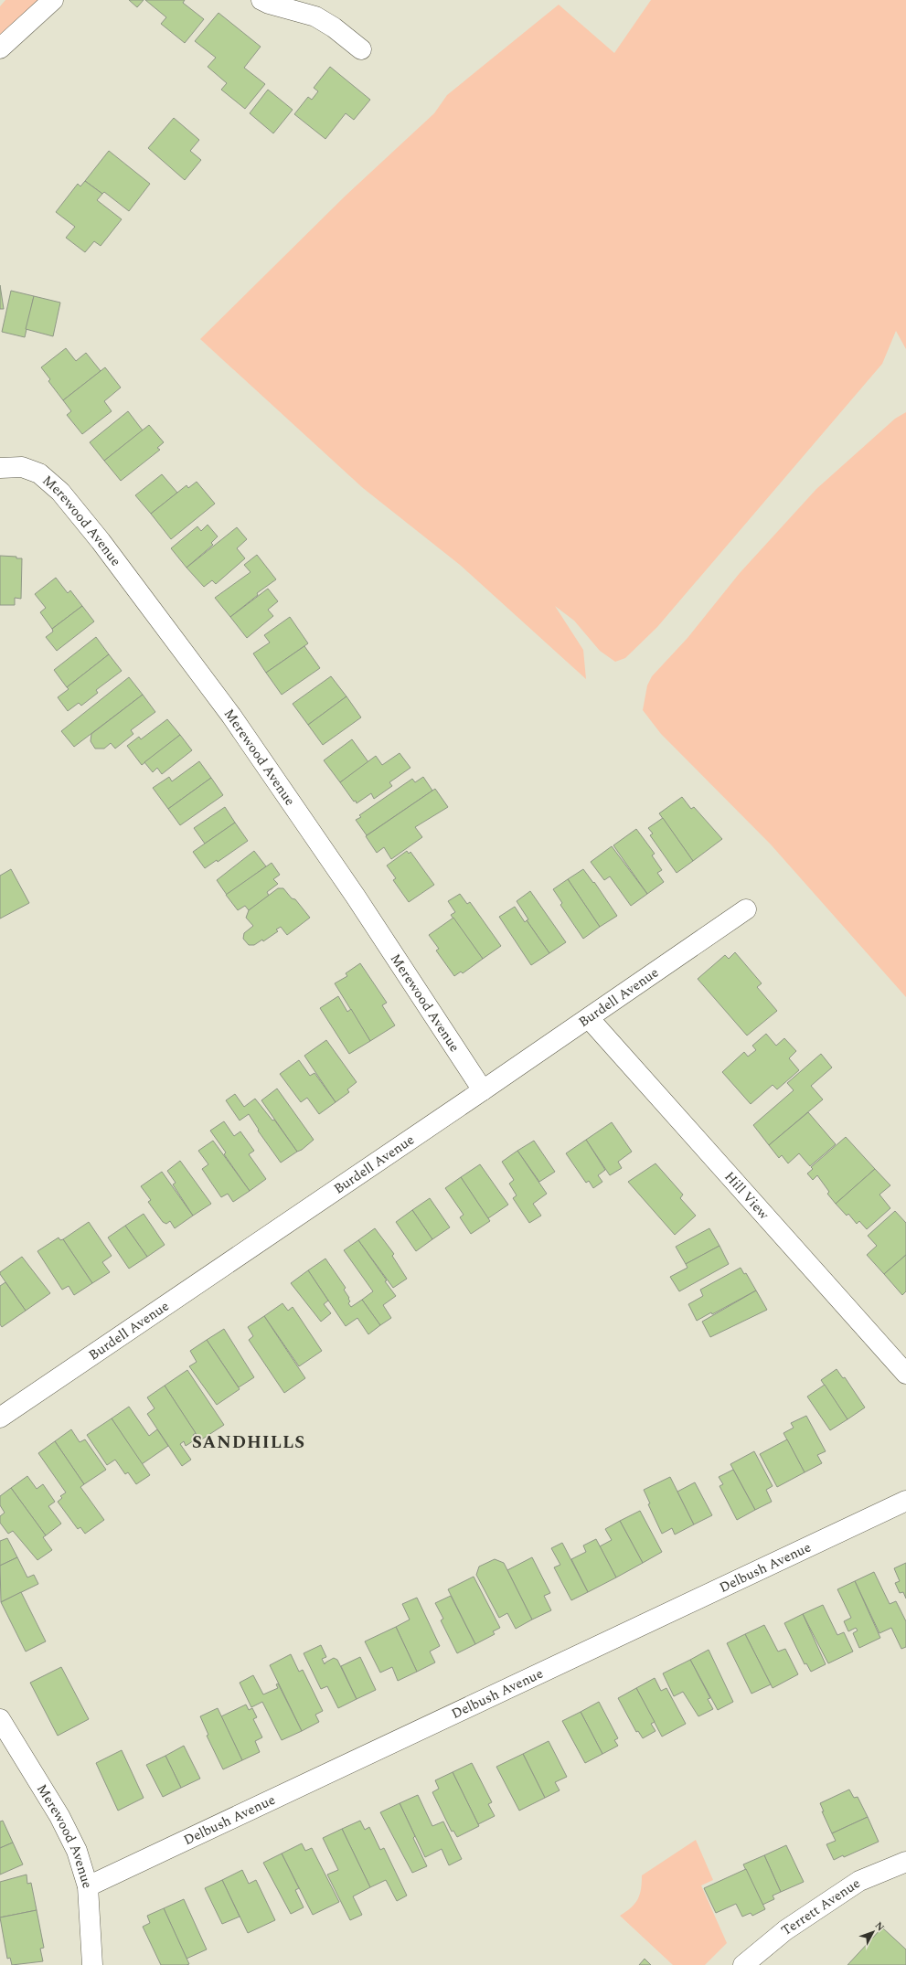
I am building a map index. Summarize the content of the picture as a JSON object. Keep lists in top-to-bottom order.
{
  "streets": {
    "street": [
      "Merewood Avenue",
      "Burdell Avenue",
      "Hill View",
      "Delbush Avenue",
      "Terrett Avenue"
    ]
  },
  "crossings": [
    ["Merewood Avenue", "Burdell Avenue"],
    ["Merewood Avenue", "Delbush Avenue"],
    ["Burdell Avenue", "Hill View"]
  ],
  "districts": ["SANDHILLS"],
  "north": "top right"
}
